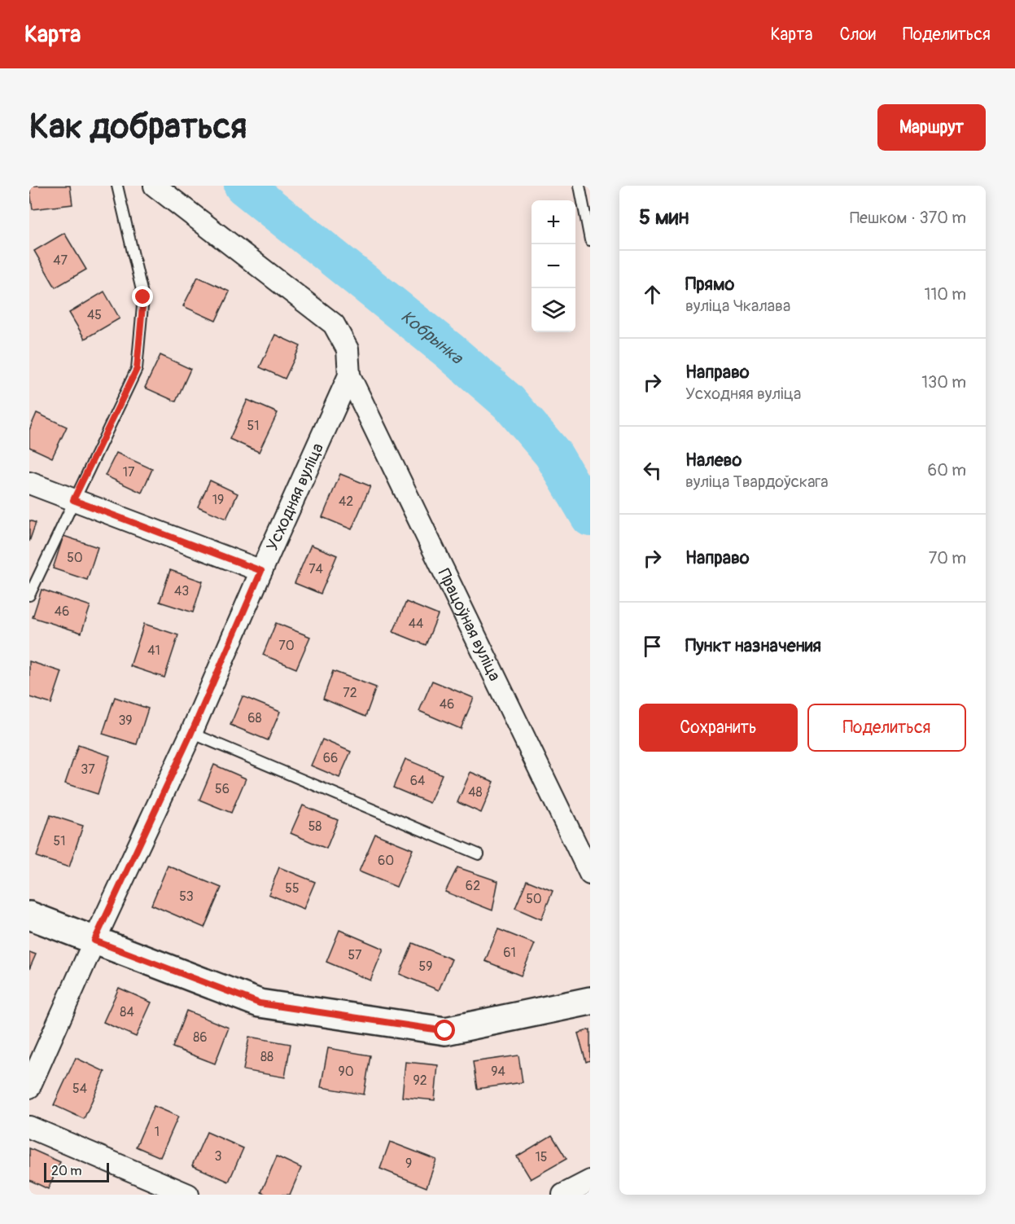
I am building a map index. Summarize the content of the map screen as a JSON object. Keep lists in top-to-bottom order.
{
  "streets": {
    "street": ["Усходняя вуліца", "Працоўная вуліца"]
  },
  "crossings": [
    ["Усходняя вуліца", "Працоўная вуліца"]
  ],
  "water": ["Кобрынка"],
  "house_numbers": [
    "47",
    "45",
    "51",
    "17",
    "19",
    "42",
    "50",
    "74",
    "43",
    "46",
    "44",
    "70",
    "41",
    "72",
    "46",
    "68",
    "39",
    "66",
    "37",
    "64",
    "56",
    "48",
    "58",
    "51",
    "60",
    "62",
    "55",
    "53",
    "50",
    "61",
    "57",
    "59",
    "84",
    "86",
    "88",
    "90",
    "94",
    "92",
    "54",
    "1",
    "3",
    "15",
    "9"
  ],
  "scale_bar": "20 m",
  "page": {
    "header": "Карта",
    "nav": ["Карта", "Слои", "Поделиться"],
    "buttons": [
      "Маршрут",
      ["Сохранить", "Поделиться"]
    ],
    "title": "Как добраться",
    "heading": ["5 мин", "Пешком · 370 m"],
    "map_buttons": ["+", "−"],
    "list": [
      ["Прямо", "вуліца Чкалава", "110 m"],
      ["Направо", "Усходняя вуліца", "130 m"],
      ["Налево", "вуліца Твардоўскага", "60 m"],
      ["Направо", "70 m"],
      "Пункт назначения"
    ],
    "scale": "20 m"
  }
}
